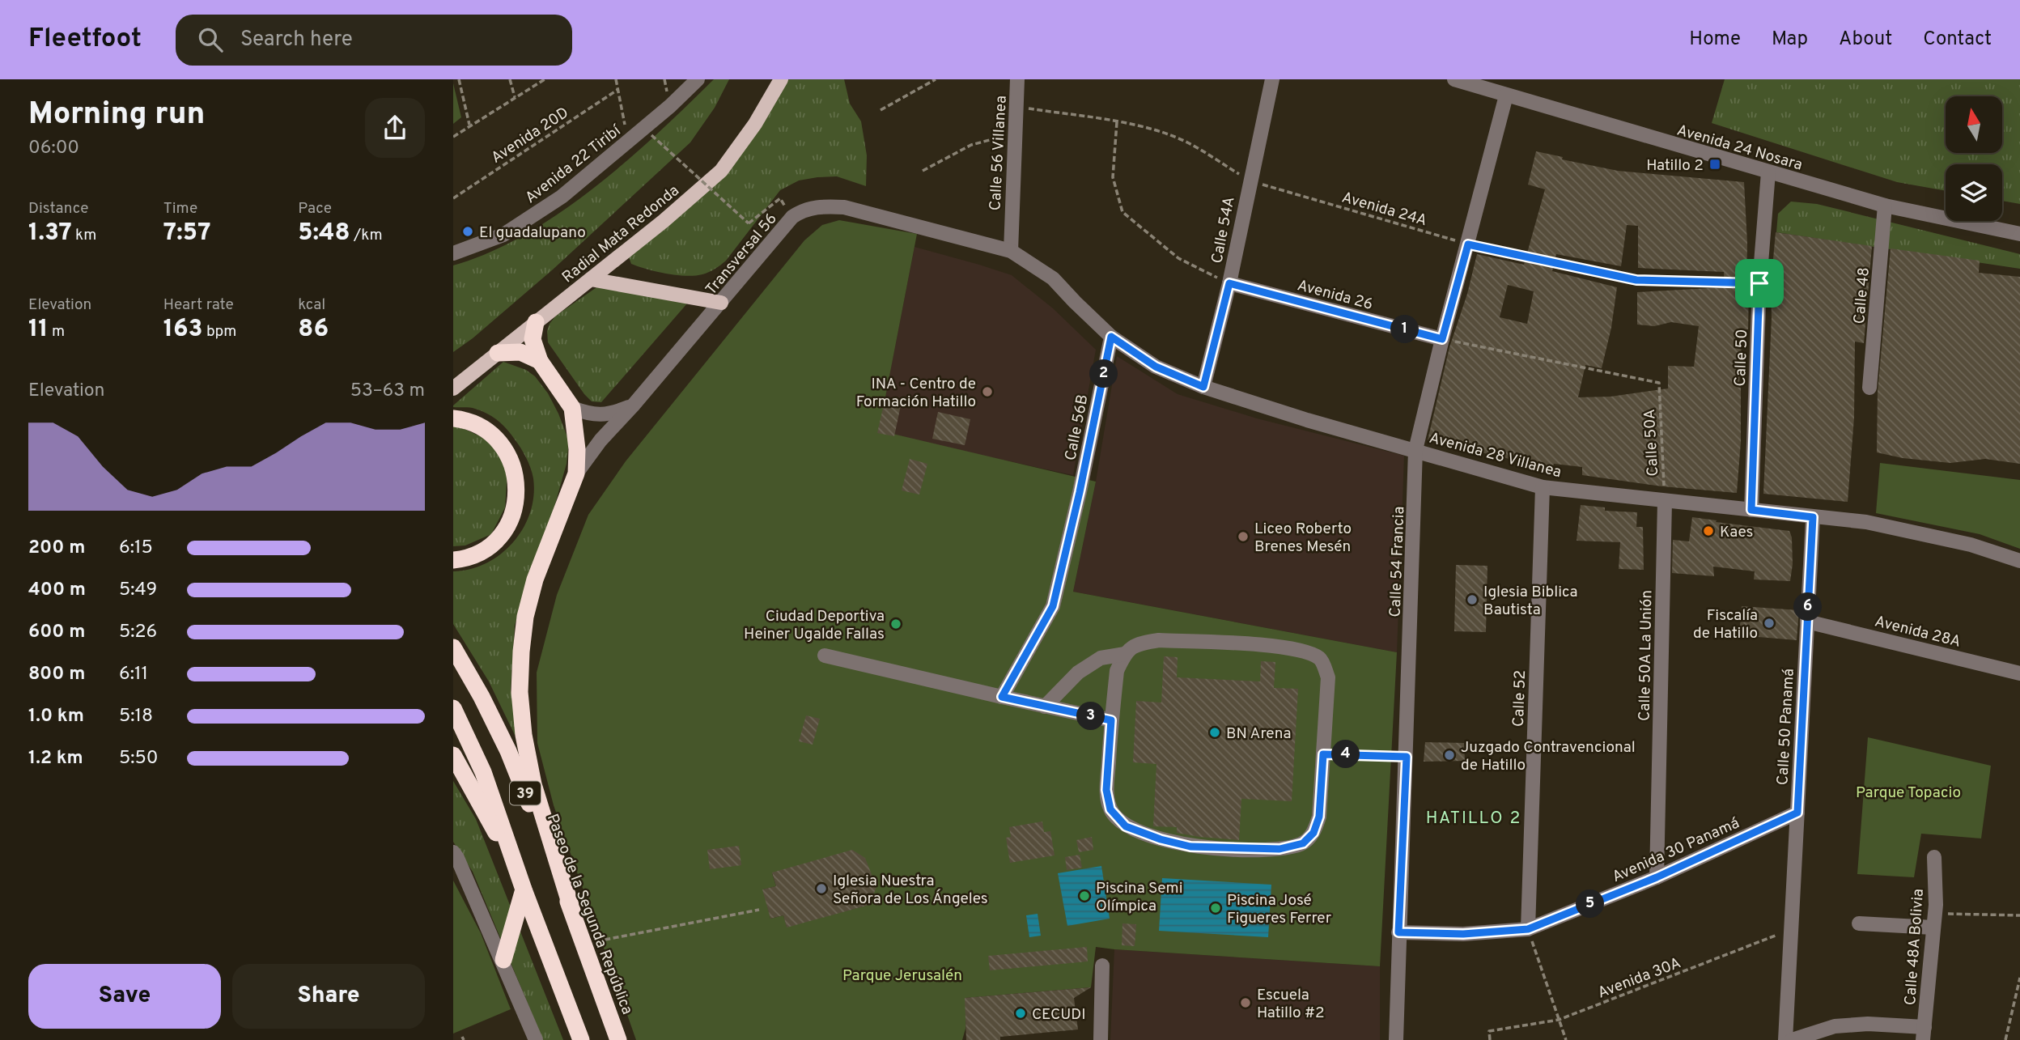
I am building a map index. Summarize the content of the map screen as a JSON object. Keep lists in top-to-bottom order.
{
  "streets": {
    "highway": ["39", "Paseo de la Segunda República"],
    "main road": ["Radial Mata Redonda"],
    "street": [
      "Avenida 24 Nosara",
      "Calle 56 Villanea",
      "Avenida 22 Tiribí",
      "Calle 54A",
      "Transversal 56",
      "Avenida 26",
      "Calle 48",
      "Calle 50",
      "Calle 56B",
      "Avenida 28 Villanea",
      "Calle 54 Francia",
      "Avenida 28A",
      "Calle 50A La Unión",
      "Calle 52",
      "Calle 50 Panamá",
      "Avenida 30 Panamá",
      "Calle 48A Bolivia"
    ],
    "path": [
      "Avenida 20D",
      "Avenida 24A",
      "Calle 50A",
      "Avenida 30A"
    ]
  },
  "crossings": [
    ["Avenida 24 Nosara", "Calle 48"],
    ["Avenida 24 Nosara", "Calle 50"],
    ["Avenida 24 Nosara", "Calle 54 Francia"],
    ["Calle 56 Villanea", "Avenida 24A"],
    ["Calle 56 Villanea", "Transversal 56"],
    ["Calle 56 Villanea", "Avenida 28 Villanea"],
    ["Avenida 24A", "Calle 54A"],
    ["Avenida 24A", "Calle 50"],
    ["Avenida 24A", "Calle 54 Francia"],
    ["Calle 54A", "Avenida 26"],
    ["Calle 54A", "Avenida 28 Villanea"],
    ["Transversal 56", "Avenida 28 Villanea"],
    ["Avenida 26", "Calle 50A"],
    ["Avenida 26", "Calle 54 Francia"],
    ["Calle 50", "Avenida 28 Villanea"],
    ["Calle 56B", "Avenida 28 Villanea"],
    ["Calle 50A", "Avenida 28 Villanea"],
    ["Calle 50A", "Calle 54 Francia"],
    ["Calle 50A", "Calle 50A La Unión"],
    ["Avenida 28 Villanea", "Calle 54 Francia"],
    ["Avenida 28 Villanea", "Calle 50A La Unión"],
    ["Avenida 28 Villanea", "Calle 52"],
    ["Avenida 28 Villanea", "Calle 50 Panamá"],
    ["Calle 54 Francia", "Avenida 30 Panamá"],
    ["Avenida 28A", "Calle 50 Panamá"],
    ["Calle 50A La Unión", "Avenida 30 Panamá"],
    ["Calle 52", "Avenida 30 Panamá"],
    ["Calle 50 Panamá", "Avenida 30 Panamá"],
    ["Calle 50 Panamá", "Avenida 30A"]
  ],
  "districts": ["HATILLO 2"],
  "parks": ["Parque Topacio", "Parque Jerusalén"],
  "places": {
    "transit": ["Hatillo 2"],
    "other": [
      "El guadalupano",
      "INA - Centro de Formación Hatillo",
      "Kaes",
      "Liceo Roberto Brenes Mesén",
      "Iglesia Biblica Bautista",
      "Fiscalía de Hatillo",
      "Ciudad Deportiva Heiner Ugalde Fallas",
      "BN Arena",
      "Juzgado Contravencional de Hatillo",
      "Iglesia Nuestra Señora de Los Ángeles",
      "Piscina Semi Olímpica",
      "Piscina José Figueres Ferrer",
      "Escuela Hatillo #2",
      "CECUDI"
    ]
  },
  "north": "top",
  "page": {
    "header": "Fleetfoot",
    "search": "Search here",
    "nav": [
      "Home",
      "Map",
      "About",
      "Contact"
    ],
    "heading": ["Morning run", "06:00"],
    "stats": [
      ["Distance", "1.37 km"],
      ["Time", "7:57"],
      ["Pace", "5:48 /km"],
      ["Elevation", "11 m"],
      ["Heart rate", "163 bpm"],
      ["kcal", "86"]
    ],
    "pins": [
      "1",
      "2",
      "6",
      "3",
      "4",
      "5"
    ],
    "chart": ["Elevation", "53–63 m"],
    "list": [
      {
        "name": "200 m",
        "note": "6:15"
      },
      {
        "name": "400 m",
        "note": "5:49"
      },
      {
        "name": "600 m",
        "note": "5:26"
      },
      {
        "name": "800 m",
        "note": "6:11"
      },
      {
        "name": "1.0 km",
        "note": "5:18"
      },
      {
        "name": "1.2 km",
        "note": "5:50"
      }
    ],
    "buttons": ["Save", "Share"]
  }
}
